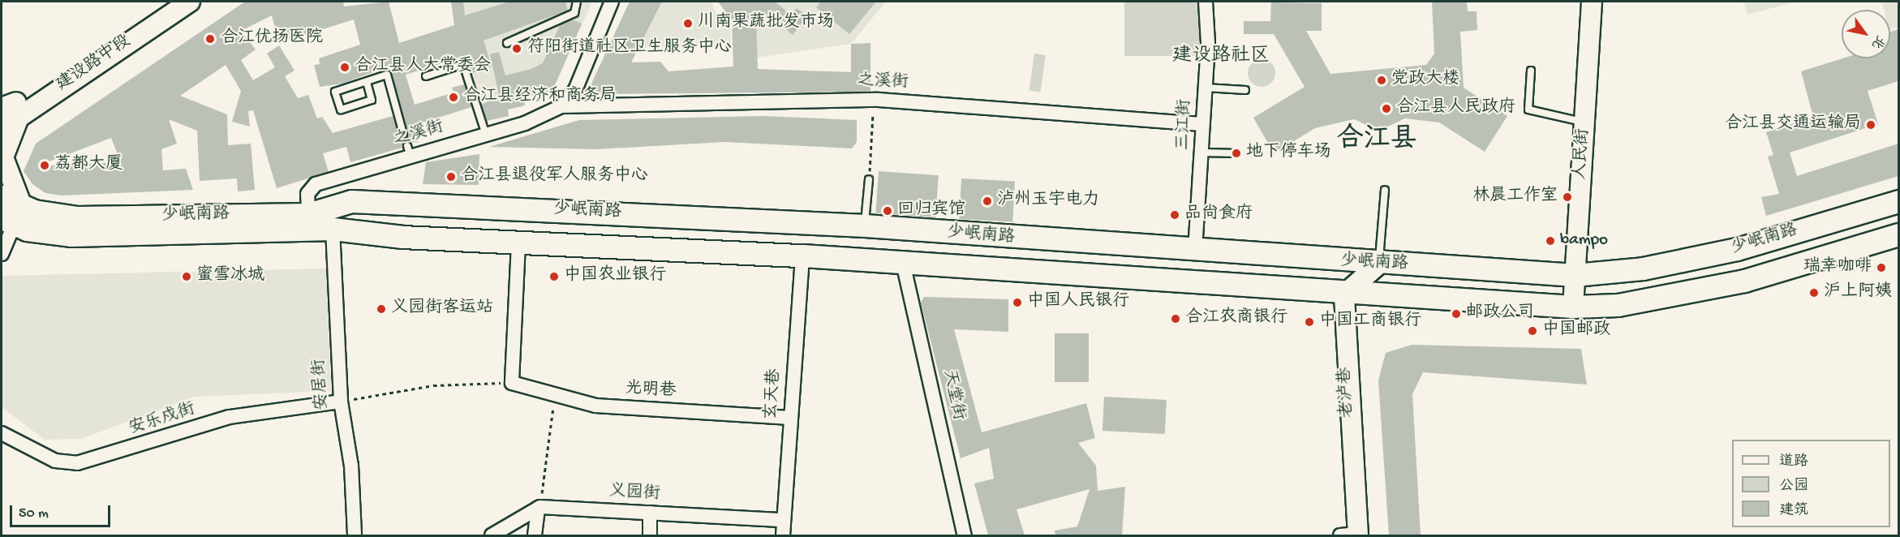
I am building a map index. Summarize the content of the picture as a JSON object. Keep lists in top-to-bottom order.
{
  "streets": {
    "main road": ["少岷南路"],
    "street": [
      "建设路中段",
      "之溪街",
      "三江街",
      "人民街",
      "安居街",
      "光明巷",
      "老泸巷",
      "玄天巷",
      "天堂街",
      "安乐戍街",
      "义园街"
    ]
  },
  "crossings": [
    ["之溪街", "三江街"],
    ["之溪街", "少岷南路"],
    ["三江街", "少岷南路"],
    ["人民街", "少岷南路"],
    ["少岷南路", "安居街"],
    ["少岷南路", "老泸巷"],
    ["少岷南路", "玄天巷"],
    ["少岷南路", "天堂街"],
    ["安居街", "安乐戍街"],
    ["光明巷", "玄天巷"],
    ["玄天巷", "义园街"]
  ],
  "districts": ["建设路社区", "合江县"],
  "places": [
    "川南果蔬批发市场",
    "合江优扬医院",
    "符阳街道社区卫生服务中心",
    "合江县人大常委会",
    "党政大楼",
    "合江县经济和商务局",
    "合江县人民政府",
    "合江县交通运输局",
    "地下停车场",
    "荔都大厦",
    "合江县退役军人服务中心",
    "林晨工作室",
    "泸州玉宇电力",
    "回归宾馆",
    "品尚食府",
    "bampo",
    "瑞幸咖啡",
    "蜜雪冰城",
    "中国农业银行",
    "沪上阿姨",
    "中国人民银行",
    "义园街客运站",
    "邮政公司",
    "合江农商银行",
    "中国工商银行",
    "中国邮政"
  ],
  "legend": ["道路", "公园", "建筑"],
  "scale_bar": "50 m",
  "north": "bottom right"
}
